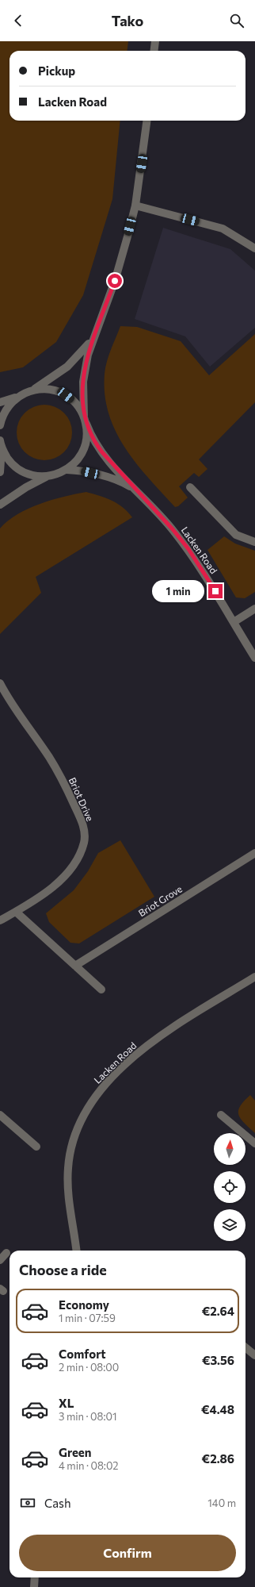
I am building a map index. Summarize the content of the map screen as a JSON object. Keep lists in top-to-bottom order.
{
  "streets": {
    "street": ["Lacken Road", "Briot Drive", "Briot Grove"]
  },
  "north": "top",
  "page": {
    "header": "Tako",
    "banner": ["Pickup", "Lacken Road"],
    "bubble": "1 min",
    "heading": "Choose a ride",
    "list": [
      {
        "name": "Economy",
        "note": "1 min · 07:59",
        "value": "€2.64"
      },
      {
        "name": "Comfort",
        "note": "2 min · 08:00",
        "value": "€3.56"
      },
      {
        "name": "XL",
        "note": "3 min · 08:01",
        "value": "€4.48"
      },
      {
        "name": "Green",
        "note": "4 min · 08:02",
        "value": "€2.86"
      }
    ],
    "pay": ["Cash", "140 m"],
    "buttons": "Confirm"
  }
}
